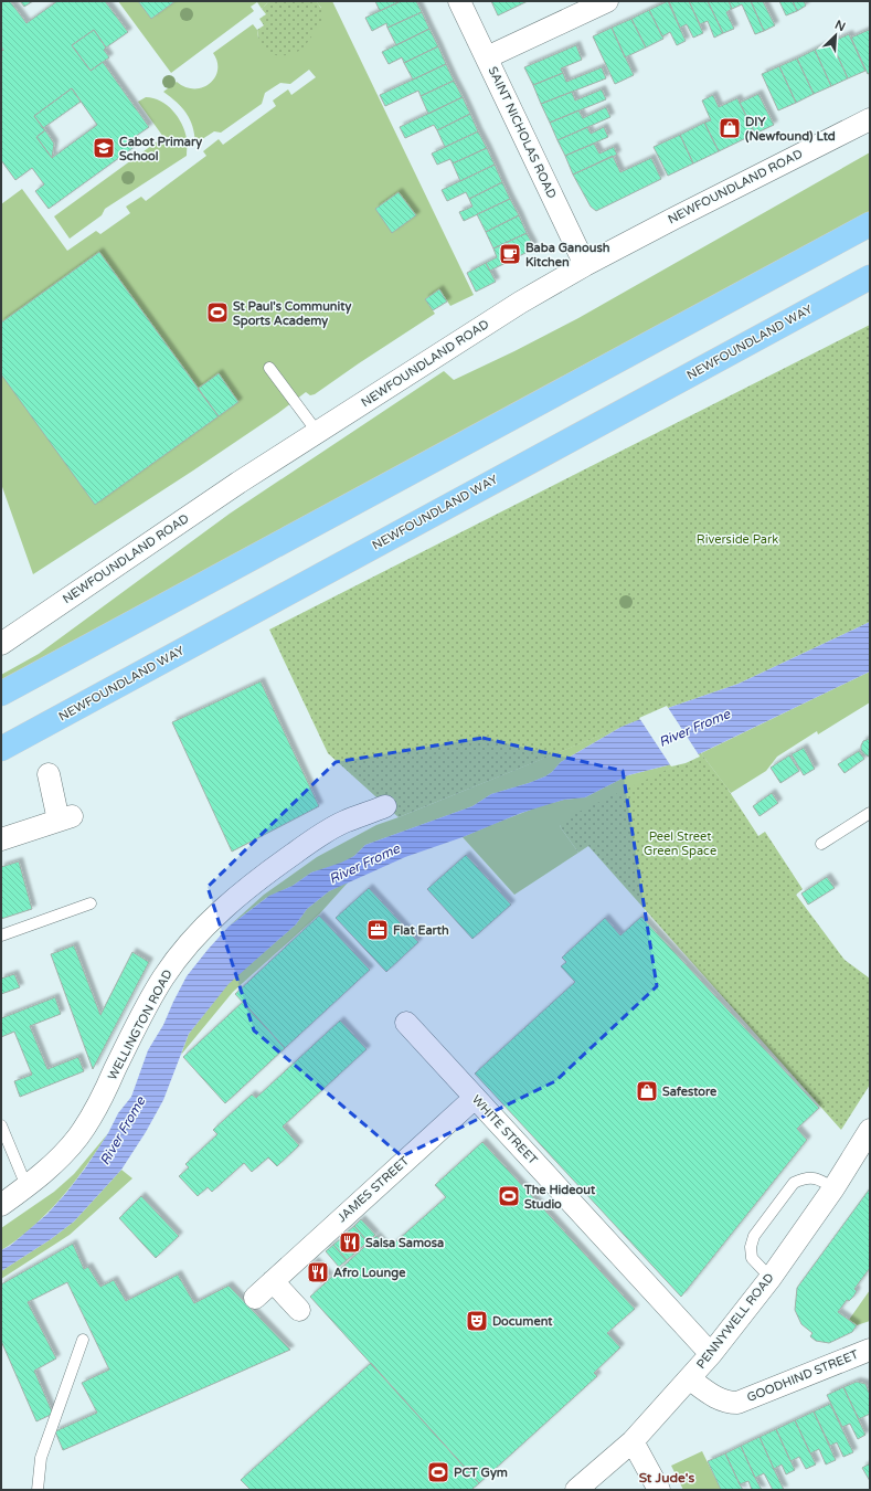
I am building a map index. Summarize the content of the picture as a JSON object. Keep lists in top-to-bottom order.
{
  "streets": {
    "highway": ["NEWFOUNDLAND WAY"],
    "street": [
      "SAINT NICHOLAS ROAD",
      "NEWFOUNDLAND ROAD",
      "WELLINGTON ROAD",
      "WHITE STREET",
      "JAMES STREET",
      "PENNYWELL ROAD",
      "GOODHIND STREET"
    ]
  },
  "crossings": [
    ["SAINT NICHOLAS ROAD", "NEWFOUNDLAND ROAD"],
    ["WHITE STREET", "JAMES STREET"],
    ["WHITE STREET", "PENNYWELL ROAD"],
    ["PENNYWELL ROAD", "GOODHIND STREET"]
  ],
  "districts": ["St Jude's"],
  "water": ["River Frome"],
  "parks": ["Riverside Park", "Peel Street Green Space"],
  "places": {
    "shop": ["DIY (Newfound) Ltd", "Safestore"],
    "school or university": ["Cabot Primary School"],
    "cafe": ["Baba Ganoush Kitchen"],
    "sports": ["St Paul's Community Sports Academy", "The Hideout Studio", "PCT Gym"],
    "office": ["Flat Earth"],
    "restaurant": ["Salsa Samosa", "Afro Lounge"],
    "theatre": ["Document"]
  },
  "north": "top right"
}
